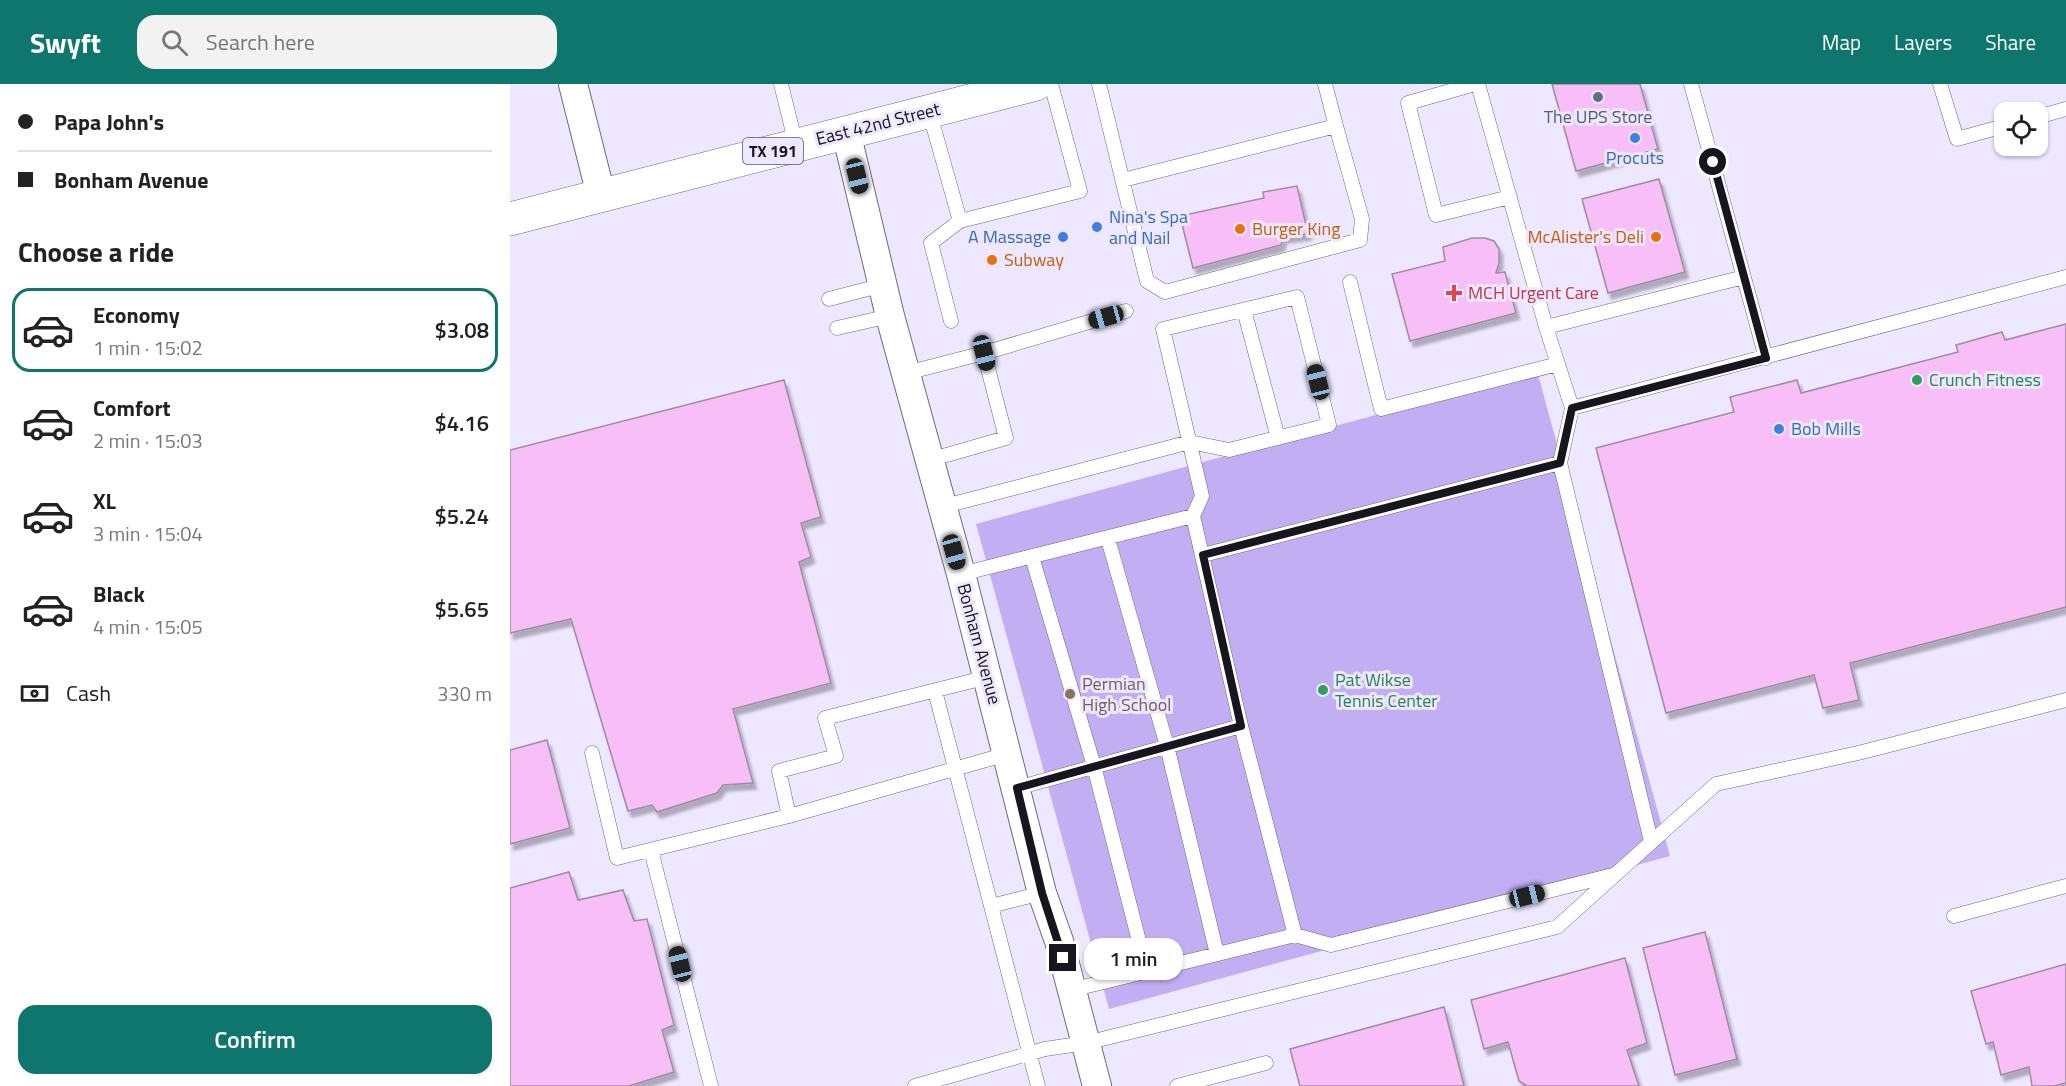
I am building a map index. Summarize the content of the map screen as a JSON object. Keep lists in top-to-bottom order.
{
  "streets": {
    "highway": ["East 42nd Street", "TX 191"],
    "street": ["Bonham Avenue"]
  },
  "crossings": [
    ["East 42nd Street", "Bonham Avenue"]
  ],
  "places": {
    "other": [
      "The UPS Store",
      "Procuts",
      "Nina's Spa and Nail",
      "Burger King",
      "A Massage",
      "McAlister's Deli",
      "Subway",
      "Crunch Fitness",
      "Bob Mills",
      "Pat Wikse Tennis Center",
      "Permian High School"
    ],
    "health": ["MCH Urgent Care"]
  },
  "page": {
    "header": "Swyft",
    "search": "Search here",
    "nav": ["Map", "Layers", "Share"],
    "banner": ["Papa John's", "Bonham Avenue"],
    "heading": "Choose a ride",
    "list": [
      {
        "name": "Economy",
        "note": "1 min · 15:02",
        "value": "$3.08"
      },
      {
        "name": "Comfort",
        "note": "2 min · 15:03",
        "value": "$4.16"
      },
      {
        "name": "XL",
        "note": "3 min · 15:04",
        "value": "$5.24"
      },
      {
        "name": "Black",
        "note": "4 min · 15:05",
        "value": "$5.65"
      }
    ],
    "pay": ["Cash", "330 m"],
    "bubble": "1 min",
    "buttons": "Confirm"
  }
}
